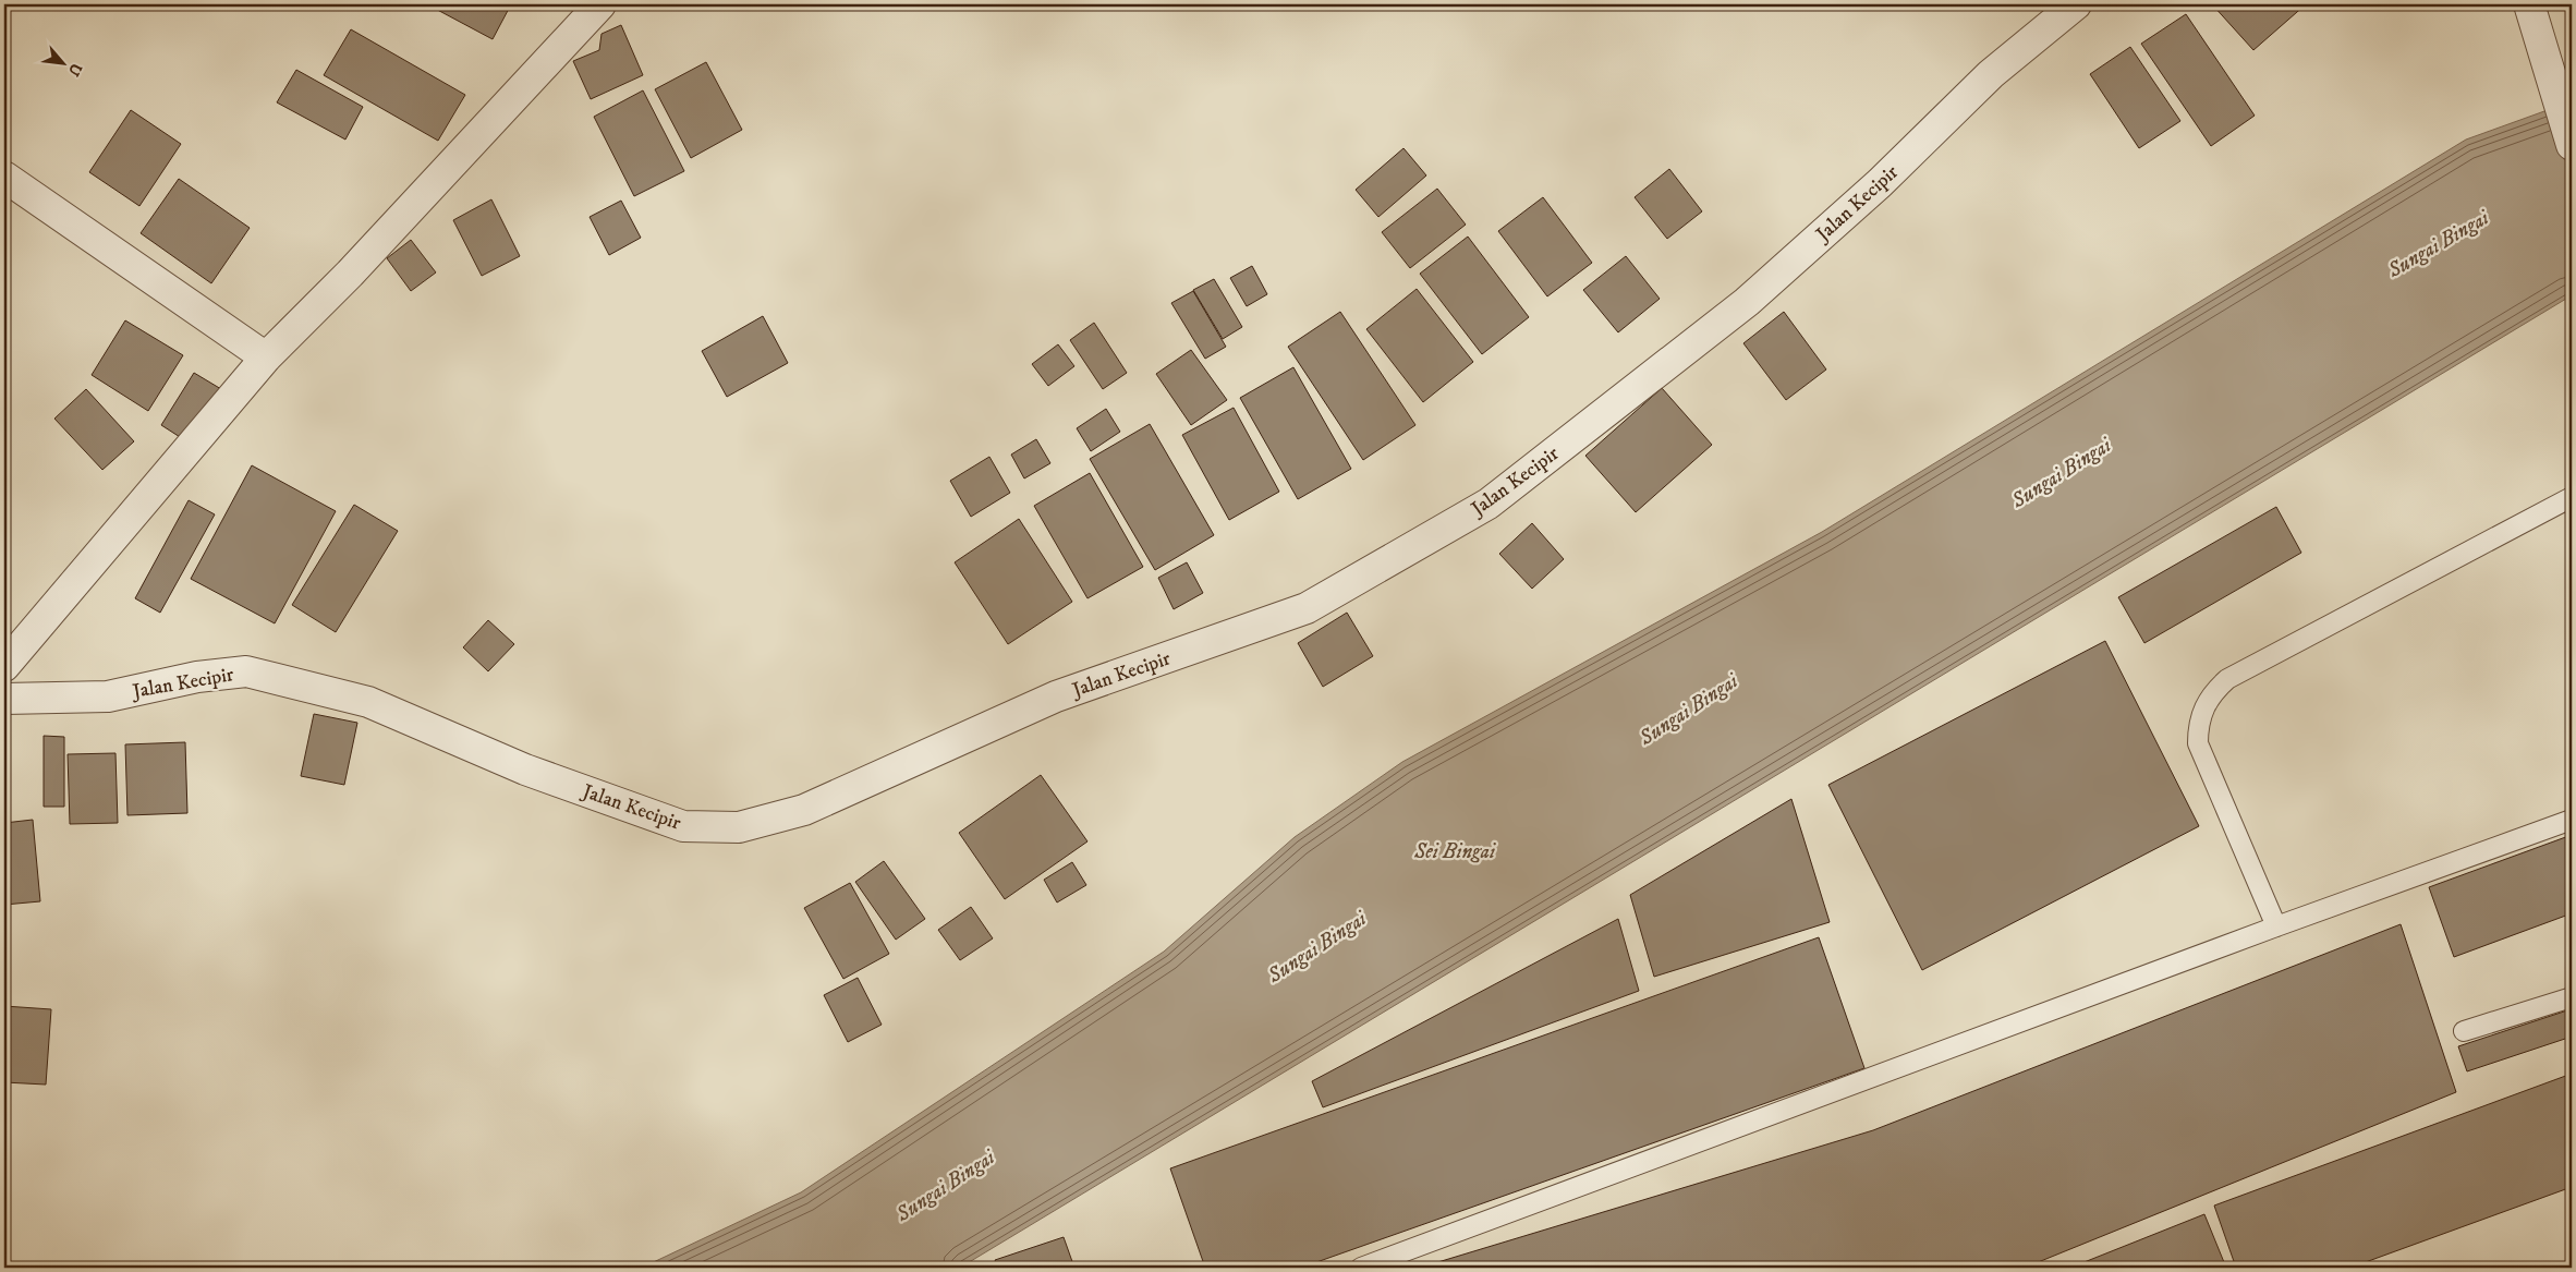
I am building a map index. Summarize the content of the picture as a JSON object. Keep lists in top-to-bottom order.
{
  "streets": {
    "street": ["Jalan Kecipir"]
  },
  "water": ["Sungai Bingai", "Sei Bingai"],
  "north": "bottom right"
}
